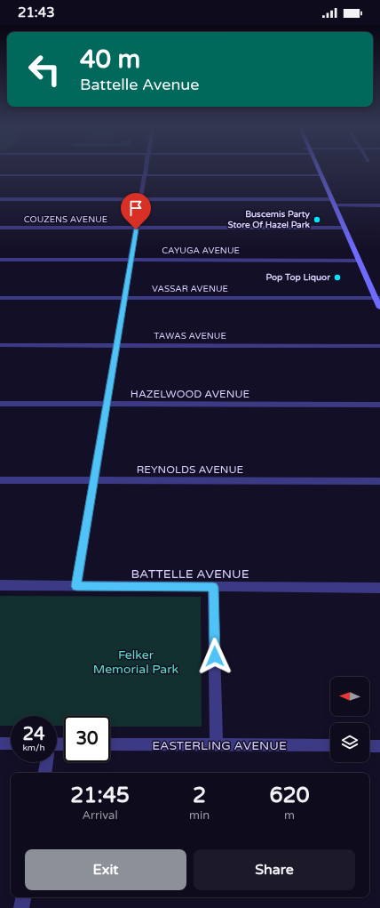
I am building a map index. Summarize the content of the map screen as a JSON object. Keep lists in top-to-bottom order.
{
  "streets": {
    "street": [
      "COUZENS AVENUE",
      "CAYUGA AVENUE",
      "VASSAR AVENUE",
      "TAWAS AVENUE",
      "HAZELWOOD AVENUE",
      "REYNOLDS AVENUE",
      "BATTELLE AVENUE",
      "EASTERLING AVENUE"
    ]
  },
  "parks": ["Felker Memorial Park"],
  "places": ["Buscemis Party Store Of Hazel Park", "Pop Top Liquor"],
  "north": "left",
  "page": {
    "status": "21:43",
    "turn": ["40 m", "Battelle Avenue"],
    "speed": "24 km/h",
    "limit": "30",
    "eta": [
      "21:45",
      "Arrival",
      "2",
      "min",
      "620",
      "m"
    ],
    "buttons": ["Exit", "Share"]
  }
}
